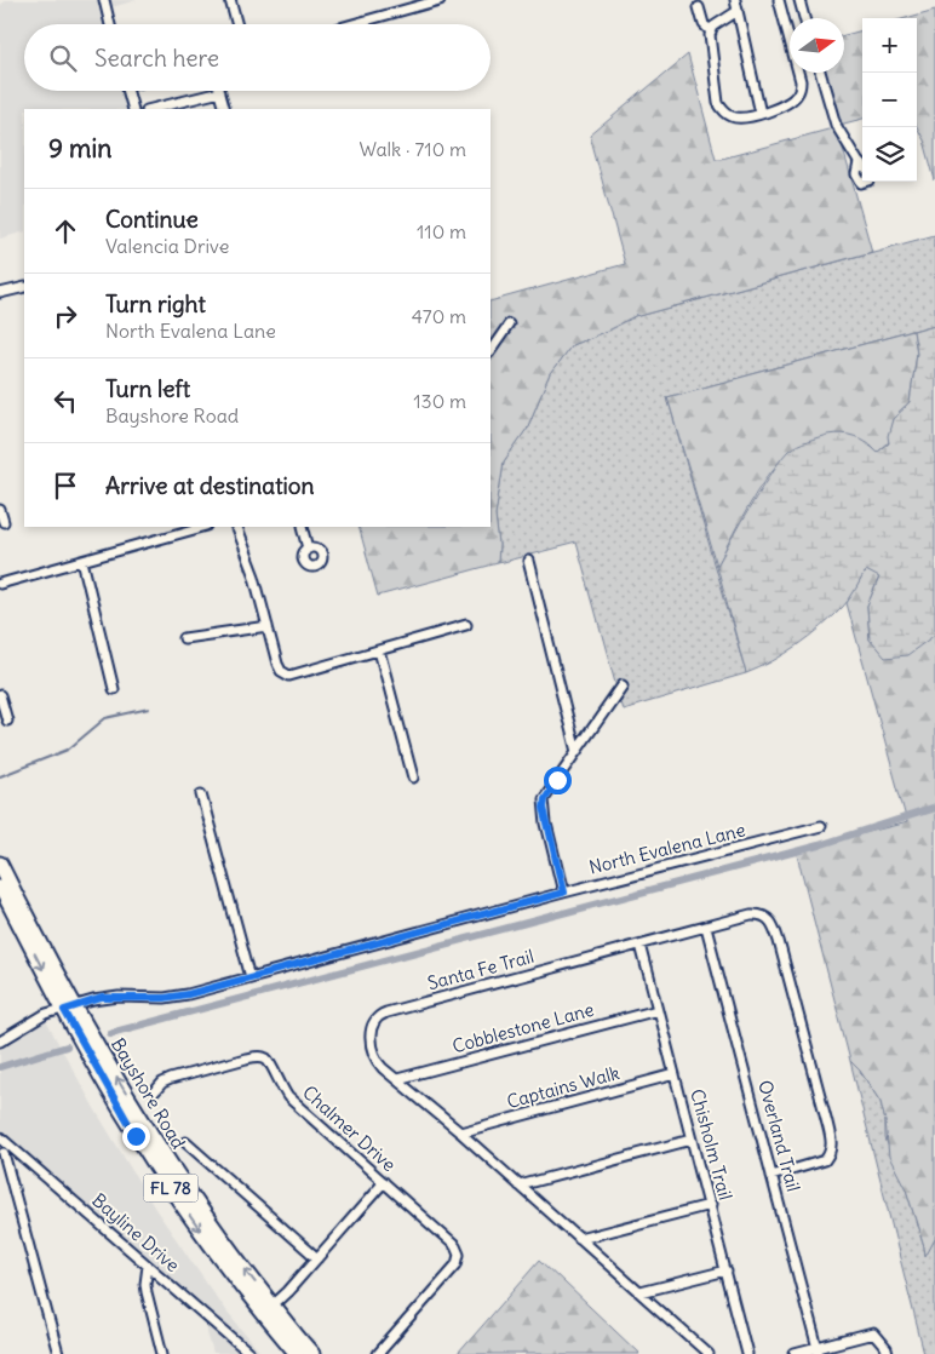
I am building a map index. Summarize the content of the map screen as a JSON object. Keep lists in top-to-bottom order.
{
  "streets": {
    "main road": ["Bayshore Road", "FL 78"],
    "street": [
      "North Evalena Lane",
      "Santa Fe Trail",
      "Cobblestone Lane",
      "Captains Walk",
      "Chalmer Drive",
      "Overland Trail",
      "Chisholm Trail",
      "Bayline Drive"
    ]
  },
  "crossings": [
    ["North Evalena Lane", "Bayshore Road"],
    ["Santa Fe Trail", "Cobblestone Lane"],
    ["Santa Fe Trail", "Captains Walk"],
    ["Santa Fe Trail", "Overland Trail"],
    ["Santa Fe Trail", "Chisholm Trail"],
    ["Cobblestone Lane", "Chisholm Trail"],
    ["Captains Walk", "Chisholm Trail"]
  ],
  "north": "right",
  "page": {
    "map_buttons": ["+", "−"],
    "search": "Search here",
    "heading": ["9 min", "Walk · 710 m"],
    "list": [
      ["Continue", "Valencia Drive", "110 m"],
      ["Turn right", "North Evalena Lane", "470 m"],
      ["Turn left", "Bayshore Road", "130 m"],
      "Arrive at destination"
    ]
  }
}
